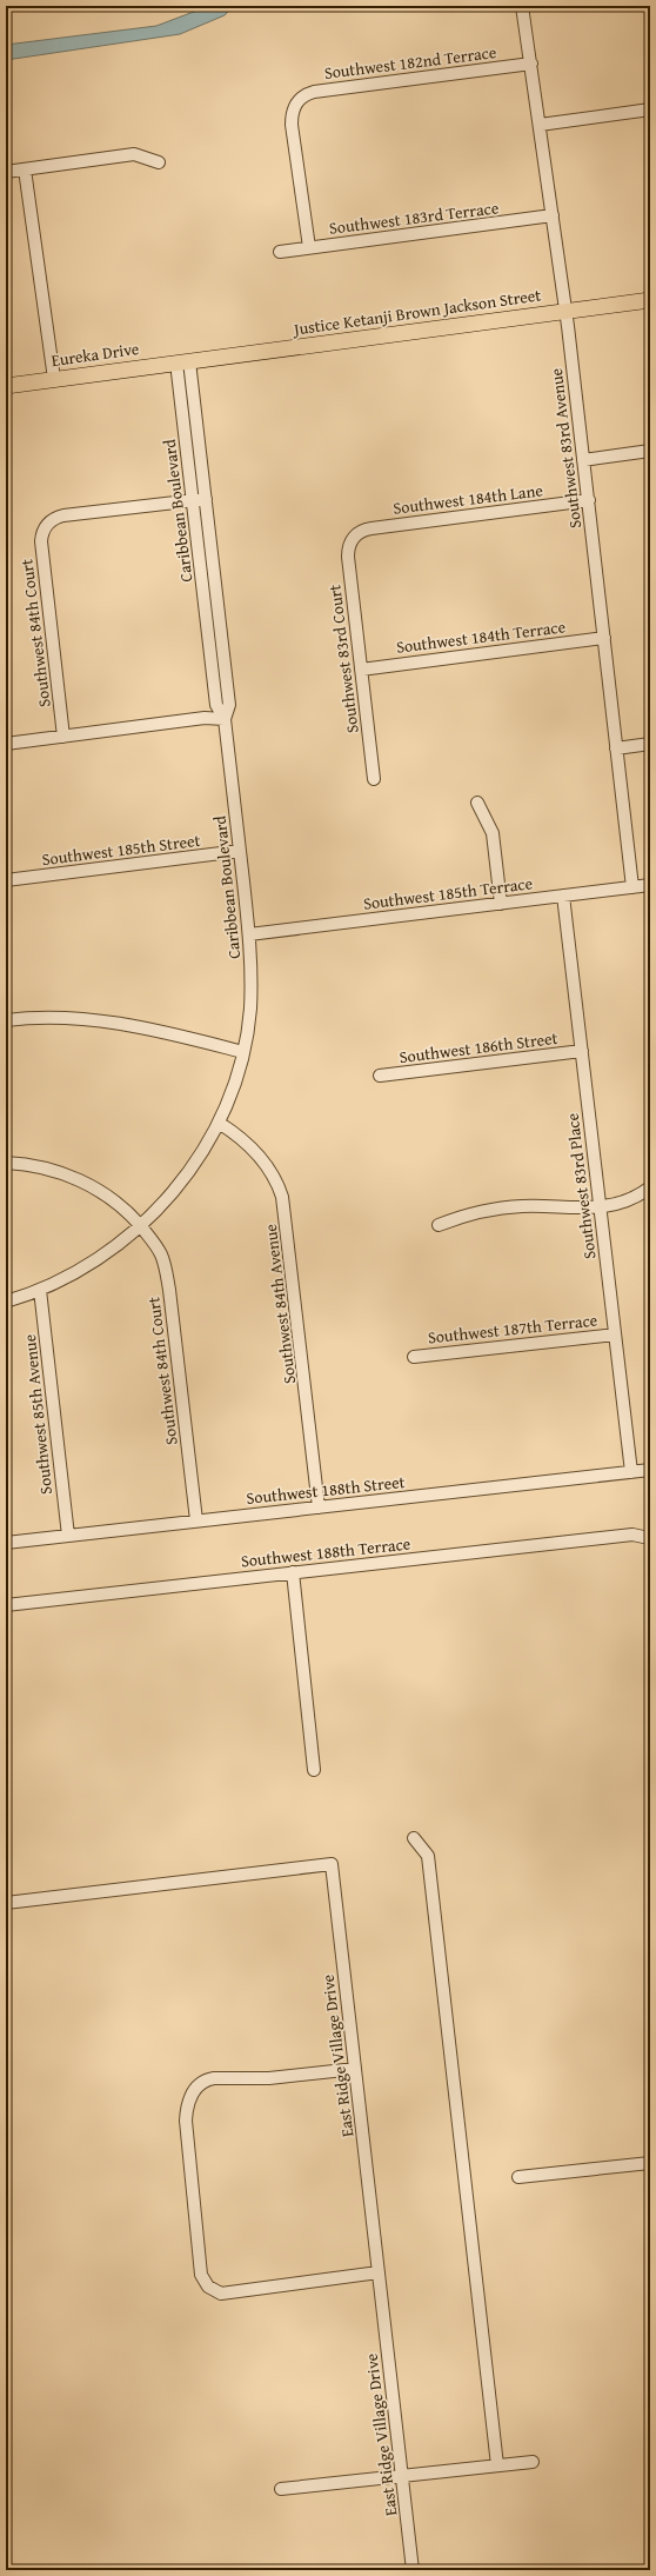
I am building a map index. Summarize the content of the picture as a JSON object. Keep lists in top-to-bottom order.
{
  "streets": {
    "main road": ["Justice Ketanji Brown Jackson Street", "Eureka Drive"],
    "street": [
      "Southwest 182nd Terrace",
      "Southwest 183rd Terrace",
      "Southwest 83rd Avenue",
      "Southwest 184th Lane",
      "Caribbean Boulevard",
      "Southwest 84th Court",
      "Southwest 184th Terrace",
      "Southwest 83rd Court",
      "Southwest 185th Street",
      "Southwest 185th Terrace",
      "Southwest 186th Street",
      "Southwest 83rd Place",
      "Southwest 84th Avenue",
      "Southwest 187th Terrace",
      "Southwest 85th Avenue",
      "Southwest 188th Street",
      "Southwest 188th Terrace",
      "East Ridge Village Drive"
    ]
  },
  "crossings": [
    ["Southwest 182nd Terrace", "Southwest 183rd Terrace"],
    ["Southwest 182nd Terrace", "Southwest 83rd Avenue"],
    ["Southwest 183rd Terrace", "Southwest 83rd Avenue"],
    ["Justice Ketanji Brown Jackson Street", "Eureka Drive"],
    ["Justice Ketanji Brown Jackson Street", "Southwest 83rd Avenue"],
    ["Justice Ketanji Brown Jackson Street", "Caribbean Boulevard"],
    ["Eureka Drive", "Caribbean Boulevard"],
    ["Southwest 83rd Avenue", "Southwest 184th Lane"],
    ["Southwest 83rd Avenue", "Southwest 184th Terrace"],
    ["Southwest 83rd Avenue", "Southwest 185th Terrace"],
    ["Southwest 184th Lane", "Southwest 83rd Court"],
    ["Caribbean Boulevard", "Southwest 84th Court"],
    ["Caribbean Boulevard", "Southwest 185th Street"],
    ["Caribbean Boulevard", "Southwest 185th Terrace"],
    ["Caribbean Boulevard", "Southwest 84th Avenue"],
    ["Caribbean Boulevard", "Southwest 85th Avenue"],
    ["Southwest 84th Court", "Southwest 188th Street"],
    ["Southwest 184th Terrace", "Southwest 83rd Court"],
    ["Southwest 185th Terrace", "Southwest 83rd Place"],
    ["Southwest 186th Street", "Southwest 83rd Place"],
    ["Southwest 83rd Place", "Southwest 187th Terrace"],
    ["Southwest 83rd Place", "Southwest 188th Street"],
    ["Southwest 84th Avenue", "Southwest 188th Street"],
    ["Southwest 85th Avenue", "Southwest 188th Street"]
  ]
}
